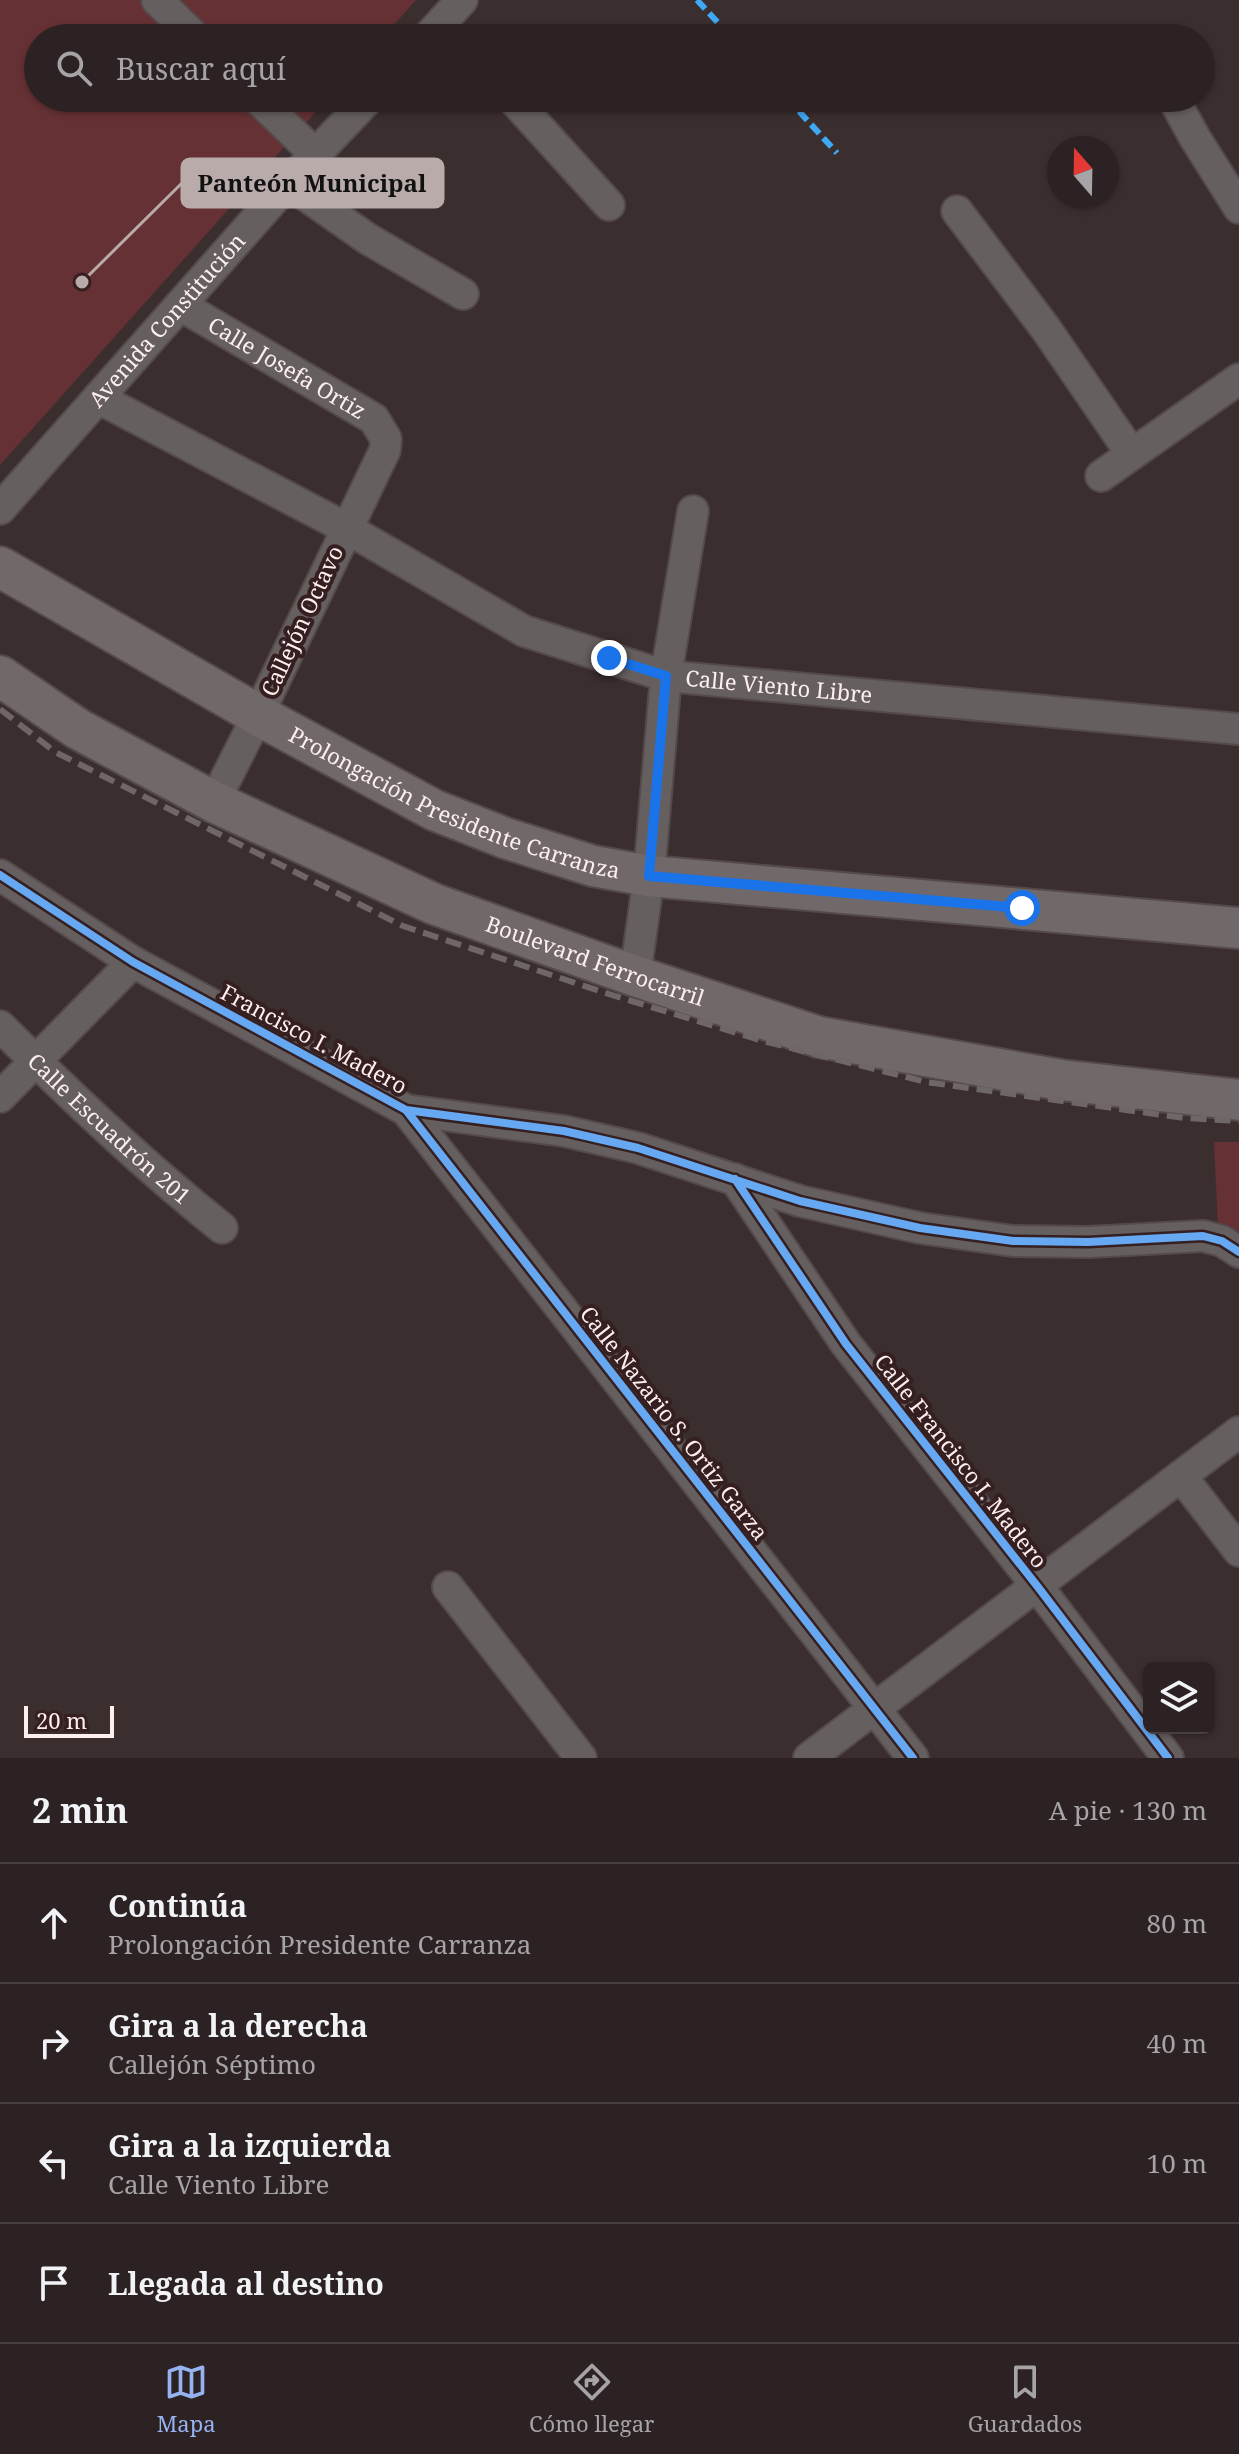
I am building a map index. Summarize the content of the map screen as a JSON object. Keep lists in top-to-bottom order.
{
  "streets": {
    "main road": ["Prolongación Presidente Carranza", "Boulevard Ferrocarril"],
    "street": [
      "Avenida Constitución",
      "Calle Josefa Ortiz",
      "Callejón Octavo",
      "Calle Viento Libre",
      "Francisco I. Madero",
      "Calle Escuadrón 201",
      "Calle Nazario S. Ortiz Garza",
      "Calle Francisco I. Madero"
    ]
  },
  "crossings": [
    ["Avenida Constitución", "Calle Josefa Ortiz"],
    ["Avenida Constitución", "Calle Viento Libre"],
    ["Calle Josefa Ortiz", "Callejón Octavo"],
    ["Callejón Octavo", "Calle Viento Libre"],
    ["Callejón Octavo", "Prolongación Presidente Carranza"],
    ["Callejón Octavo", "Boulevard Ferrocarril"],
    ["Francisco I. Madero", "Calle Nazario S. Ortiz Garza"],
    ["Francisco I. Madero", "Calle Francisco I. Madero"]
  ],
  "places": ["Panteón Municipal"],
  "scale_bar": "20 m",
  "north": "top",
  "page": {
    "search": "Buscar aquí",
    "scale": "20 m",
    "heading": ["2 min", "A pie · 130 m"],
    "list": [
      ["Continúa", "Prolongación Presidente Carranza", "80 m"],
      ["Gira a la derecha", "Callejón Séptimo", "40 m"],
      ["Gira a la izquierda", "Calle Viento Libre", "10 m"],
      "Llegada al destino"
    ],
    "nav": ["Mapa", "Cómo llegar", "Guardados"]
  }
}
